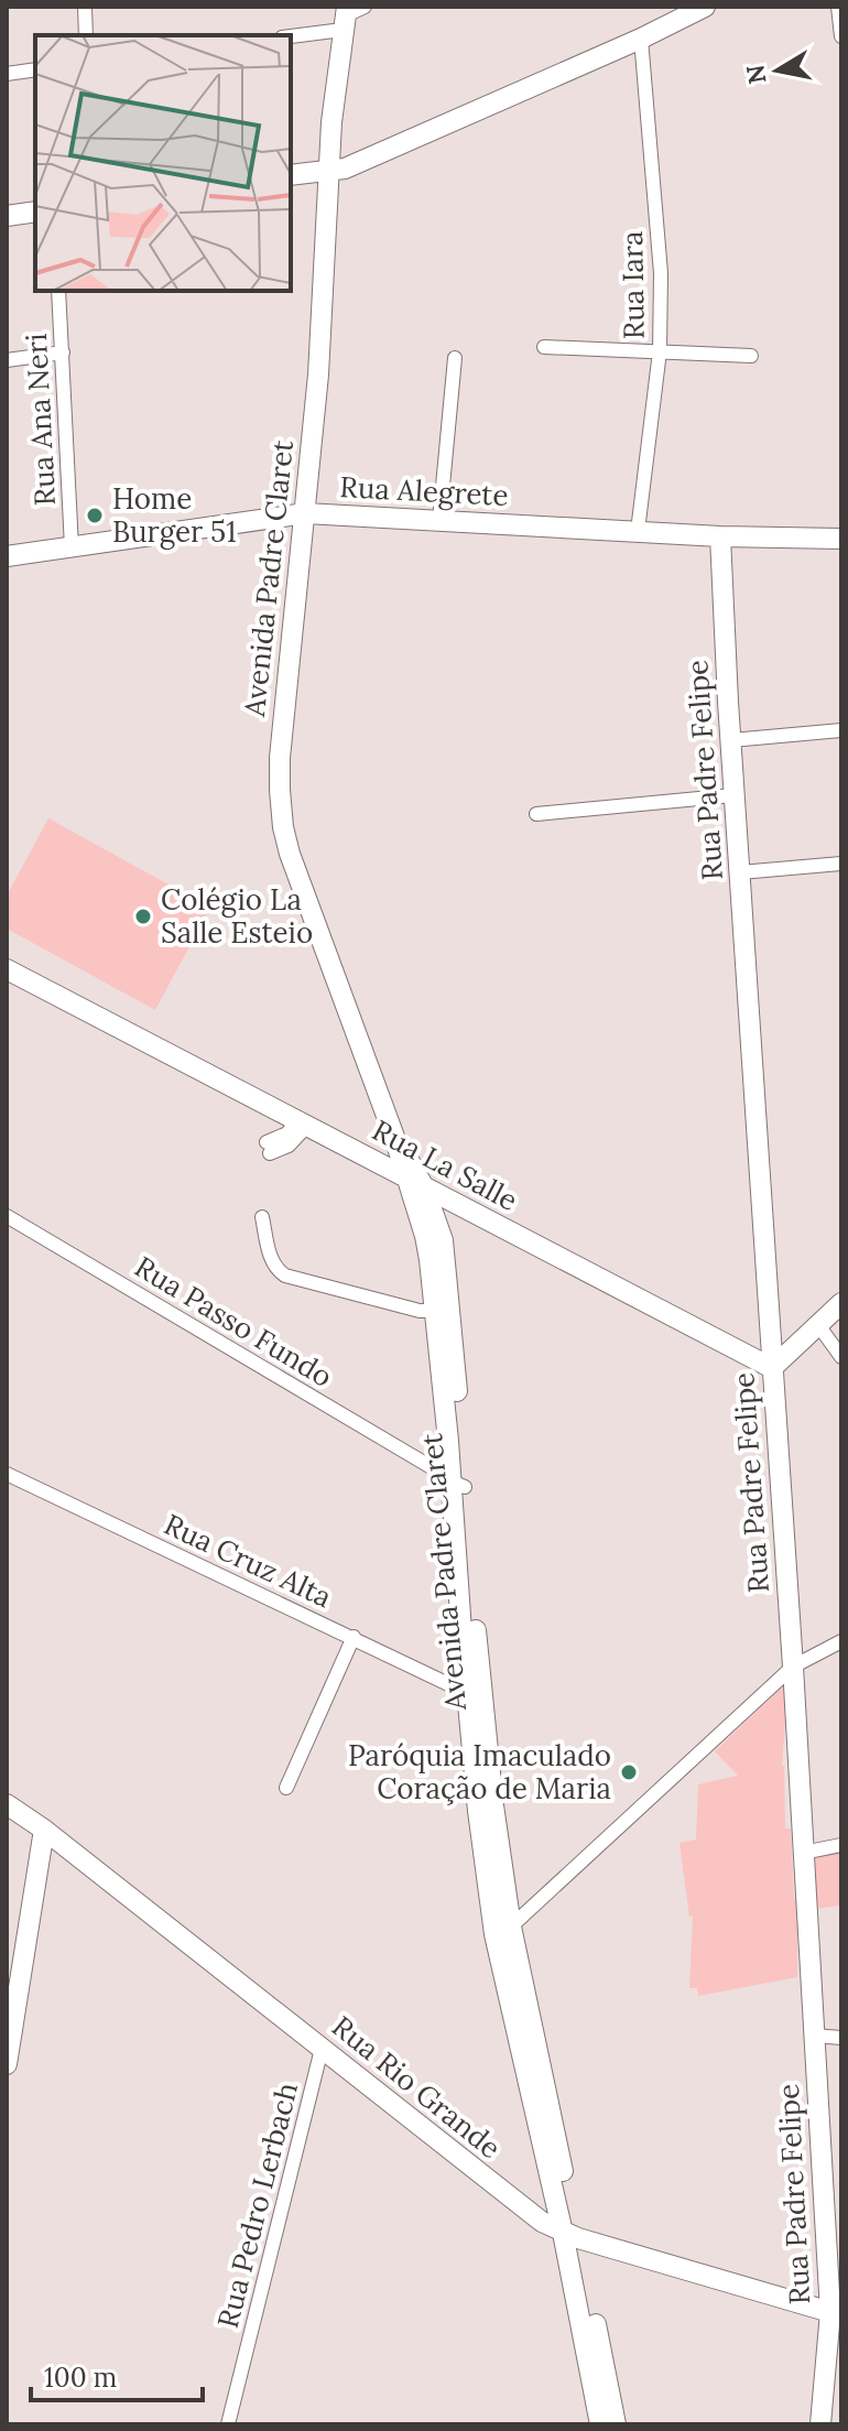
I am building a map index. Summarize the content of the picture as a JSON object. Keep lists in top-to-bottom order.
{
  "streets": {
    "street": [
      "Rua Iara",
      "Rua Ana Neri",
      "Rua Alegrete",
      "Avenida Padre Claret",
      "Rua Padre Felipe",
      "Rua La Salle",
      "Rua Passo Fundo",
      "Rua Cruz Alta",
      "Rua Rio Grande",
      "Rua Pedro Lerbach"
    ]
  },
  "crossings": [
    ["Rua Iara", "Rua Alegrete"],
    ["Rua Ana Neri", "Rua Alegrete"],
    ["Rua Alegrete", "Avenida Padre Claret"],
    ["Rua Alegrete", "Rua Padre Felipe"],
    ["Avenida Padre Claret", "Rua La Salle"],
    ["Avenida Padre Claret", "Rua Passo Fundo"],
    ["Avenida Padre Claret", "Rua Cruz Alta"],
    ["Avenida Padre Claret", "Rua Rio Grande"],
    ["Rua Padre Felipe", "Rua La Salle"],
    ["Rua Padre Felipe", "Rua Rio Grande"],
    ["Rua Rio Grande", "Rua Pedro Lerbach"]
  ],
  "places": ["Home Burger 51", "Colégio La Salle Esteio", "Paróquia Imaculado Coração de Maria"],
  "scale_bar": "100 m",
  "north": "left"
}
